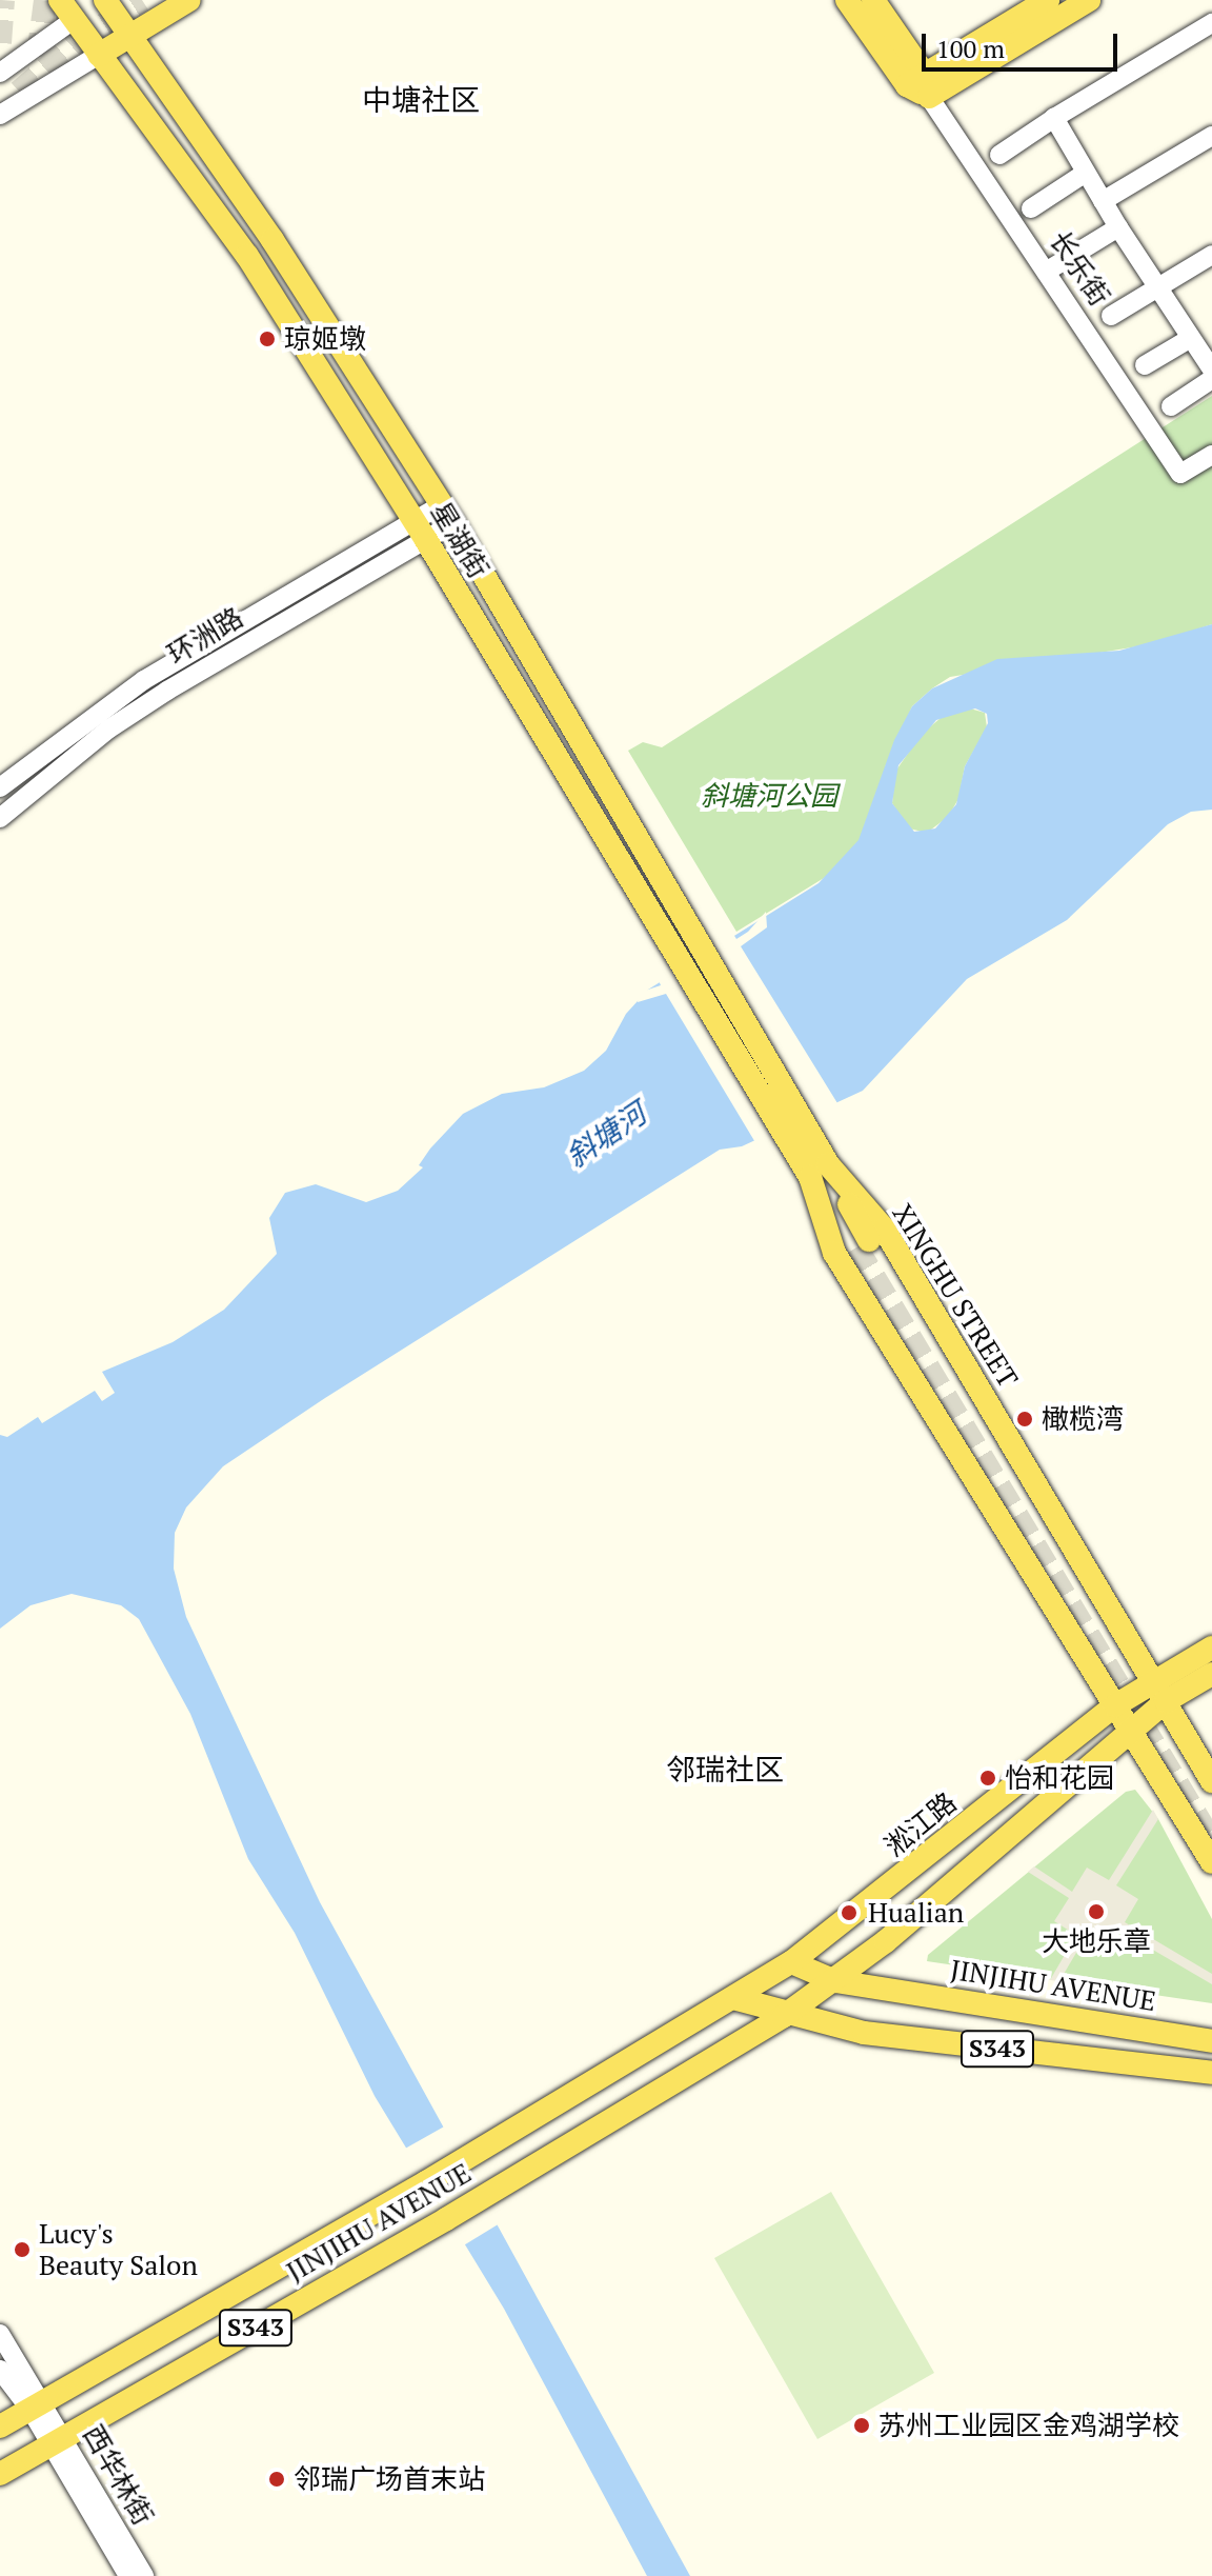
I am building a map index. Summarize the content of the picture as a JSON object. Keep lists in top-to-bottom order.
{
  "streets": {
    "main road": [
      "长乐街",
      "星湖街",
      "XINGHU STREET",
      "淞江路",
      "JINJIHU AVENUE",
      "S343"
    ],
    "street": ["环洲路", "西华林街"]
  },
  "crossings": [
    ["星湖街", "环洲路"],
    ["星湖街", "XINGHU STREET"],
    ["XINGHU STREET", "淞江路"],
    ["淞江路", "JINJIHU AVENUE"],
    ["JINJIHU AVENUE", "S343"],
    ["JINJIHU AVENUE", "西华林街"]
  ],
  "districts": ["中塘社区", "邻瑞社区"],
  "water": ["斜塘河"],
  "parks": ["斜塘河公园"],
  "places": [
    "琼姬墩",
    "橄榄湾",
    "怡和花园",
    "大地乐章",
    "Hualian",
    "Lucy's Beauty Salon",
    "苏州工业园区金鸡湖学校",
    "邻瑞广场首末站"
  ],
  "scale_bar": "100 m"
}
